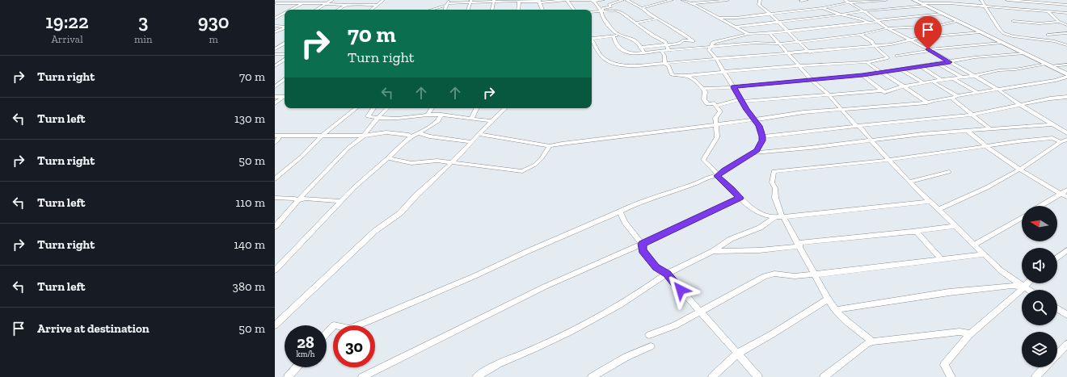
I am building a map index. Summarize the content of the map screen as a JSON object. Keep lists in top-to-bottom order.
{
  "north": "left",
  "page": {
    "eta": [
      "19:22",
      "Arrival",
      "3",
      "min",
      "930",
      "m"
    ],
    "turn": ["70 m", "Turn right"],
    "list": [
      {
        "name": "Turn right",
        "value": "70 m"
      },
      {
        "name": "Turn left",
        "value": "130 m"
      },
      {
        "name": "Turn right",
        "value": "50 m"
      },
      {
        "name": "Turn left",
        "value": "110 m"
      },
      {
        "name": "Turn right",
        "value": "140 m"
      },
      {
        "name": "Turn left",
        "value": "380 m"
      },
      {
        "name": "Arrive at destination",
        "value": "50 m"
      }
    ],
    "speed": "28 km/h",
    "limit": "30"
  }
}
